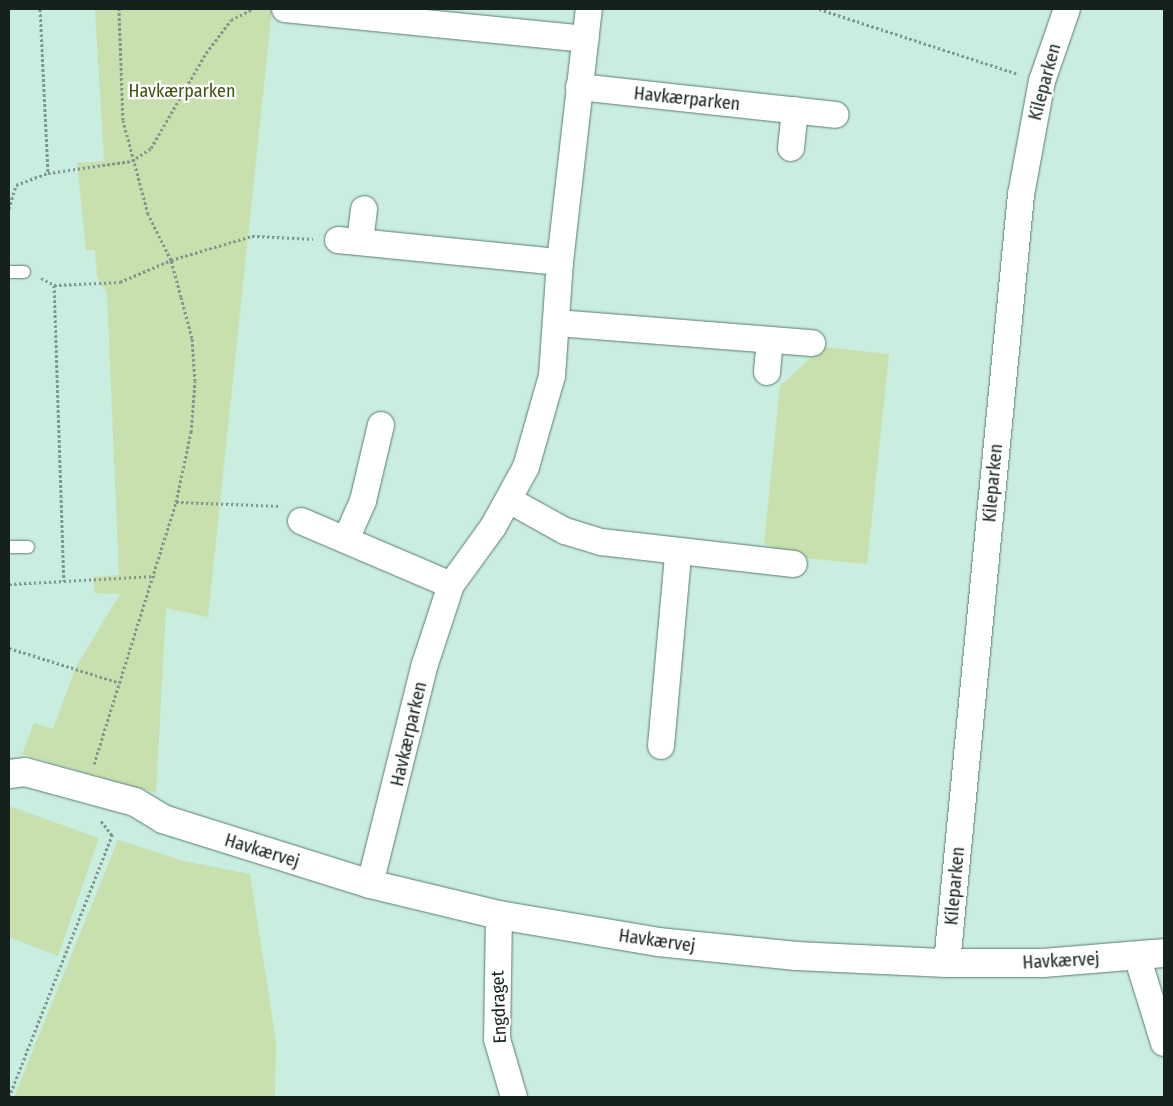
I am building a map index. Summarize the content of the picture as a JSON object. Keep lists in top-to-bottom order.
{
  "streets": {
    "street": [
      "Kileparken",
      "Havkærparken",
      "Havkærvej",
      "Engdraget"
    ]
  },
  "crossings": [
    ["Kileparken", "Havkærvej"],
    ["Havkærparken", "Havkærvej"],
    ["Havkærvej", "Engdraget"]
  ],
  "parks": ["Havkærparken"]
}
